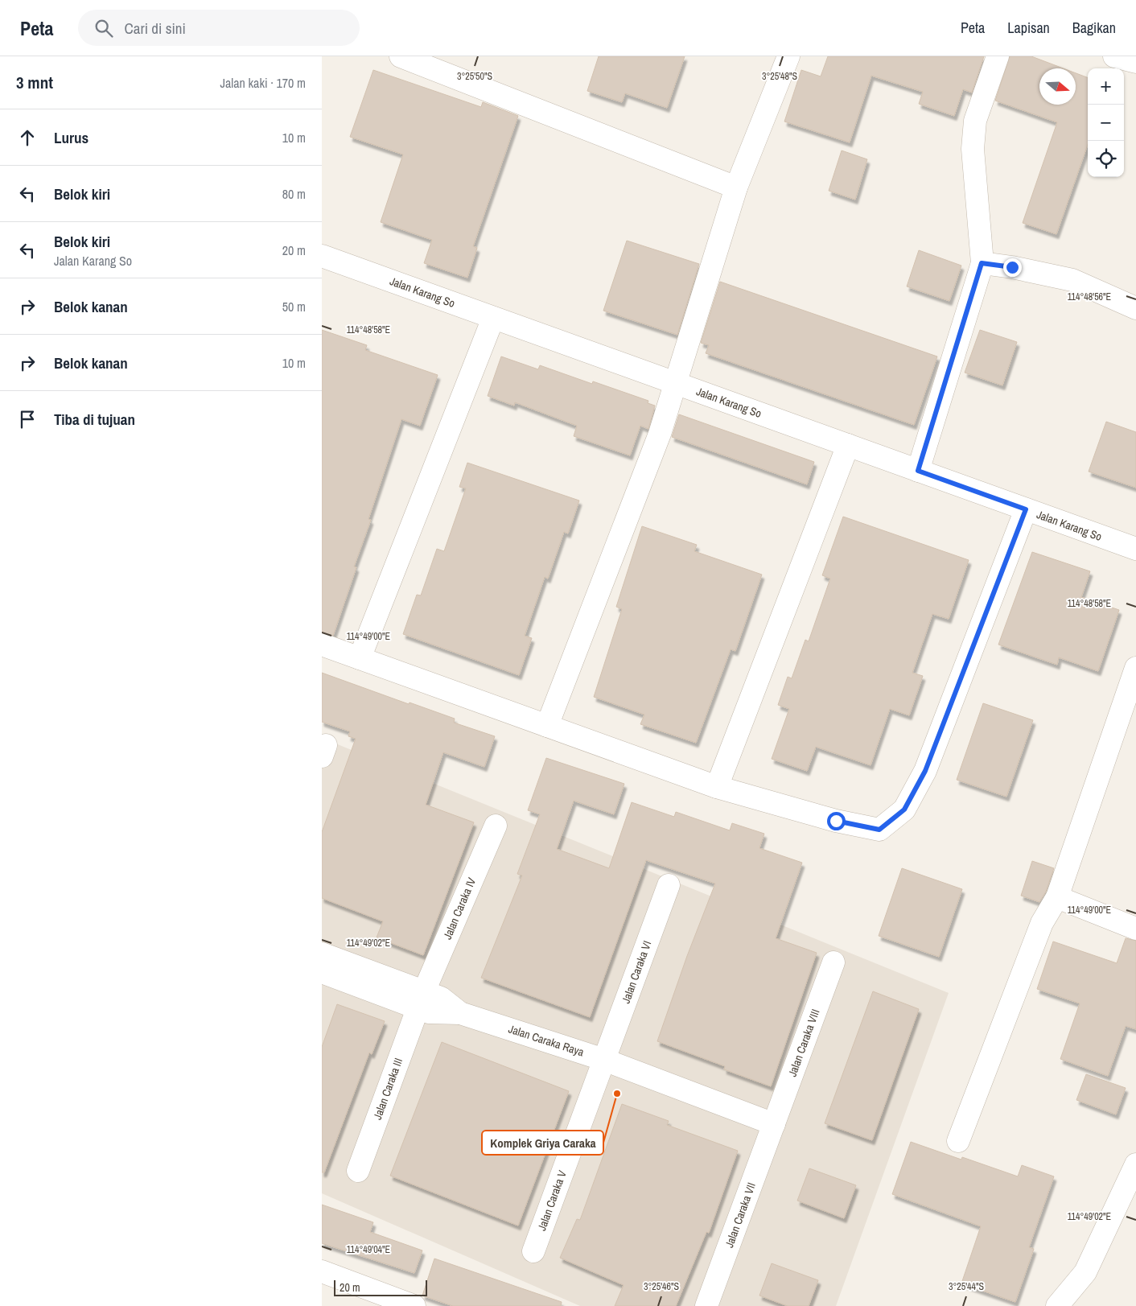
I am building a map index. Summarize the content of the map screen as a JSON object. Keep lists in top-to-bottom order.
{
  "streets": {
    "street": [
      "Jalan Karang So",
      "Jalan Caraka IV",
      "Jalan Caraka VI",
      "Jalan Caraka Raya",
      "Jalan Caraka VIII",
      "Jalan Caraka III",
      "Jalan Caraka V",
      "Jalan Caraka VII"
    ]
  },
  "crossings": [
    ["Jalan Caraka IV", "Jalan Caraka Raya"],
    ["Jalan Caraka IV", "Jalan Caraka III"],
    ["Jalan Caraka VI", "Jalan Caraka Raya"],
    ["Jalan Caraka VI", "Jalan Caraka V"],
    ["Jalan Caraka Raya", "Jalan Caraka VIII"],
    ["Jalan Caraka Raya", "Jalan Caraka III"],
    ["Jalan Caraka Raya", "Jalan Caraka V"],
    ["Jalan Caraka Raya", "Jalan Caraka VII"],
    ["Jalan Caraka VIII", "Jalan Caraka VII"]
  ],
  "places": ["Komplek Griya Caraka"],
  "scale_bar": "20 m",
  "north": "right",
  "page": {
    "header": "Peta",
    "search": "Cari di sini",
    "nav": ["Peta", "Lapisan", "Bagikan"],
    "heading": ["3 mnt", "Jalan kaki · 170 m"],
    "map_buttons": ["+", "−"],
    "list": [
      ["Lurus", "10 m"],
      ["Belok kiri", "80 m"],
      ["Belok kiri", "Jalan Karang So", "20 m"],
      ["Belok kanan", "50 m"],
      ["Belok kanan", "10 m"],
      "Tiba di tujuan"
    ],
    "scale": "20 m"
  },
  "coordinates": [
    "3°25'50\"S",
    "3°25'48\"S",
    "114°48'56\"E",
    "114°48'58\"E",
    "114°49'00\"E",
    "114°49'02\"E",
    "114°49'04\"E",
    "3°25'46\"S",
    "3°25'44\"S"
  ]
}
